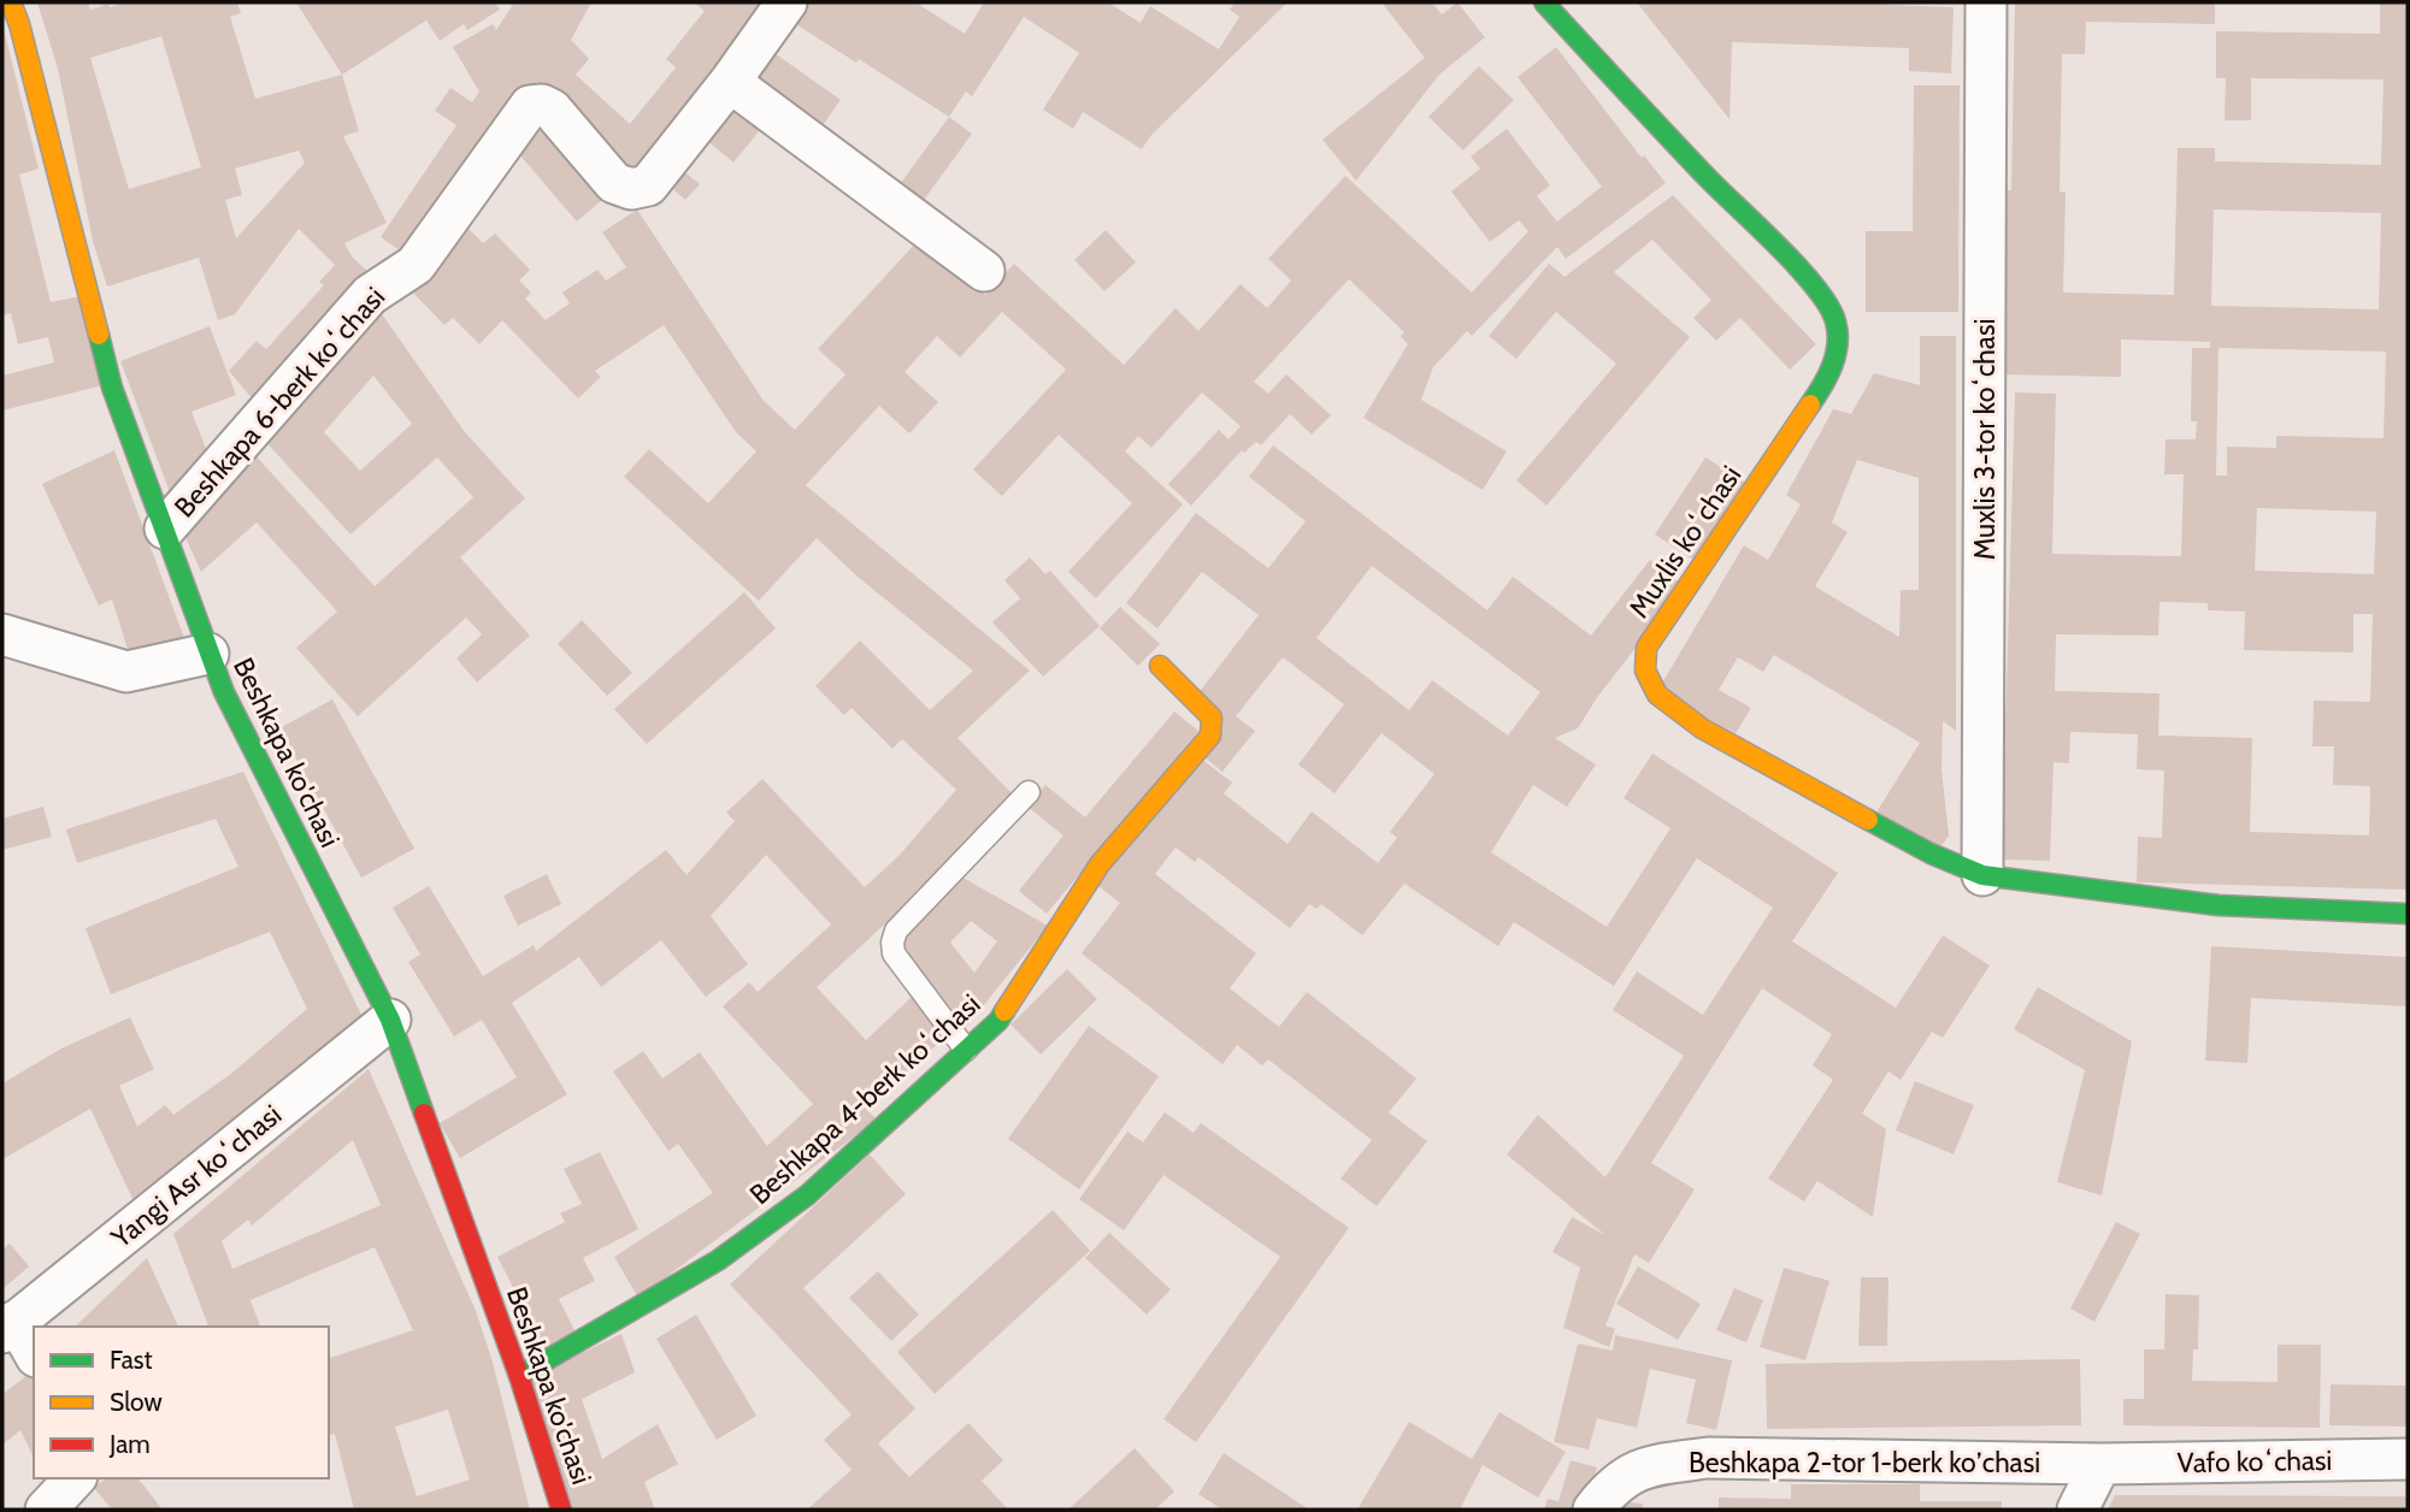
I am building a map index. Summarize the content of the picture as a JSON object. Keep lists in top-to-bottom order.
{
  "streets": {
    "street": [
      "Beshkapa 6-berk koʻchasi",
      "Muxlis 3-tor koʻchasi",
      "Muxlis koʻchasi",
      "Beshkapa ko'chasi",
      "Beshkapa 4-berk koʻchasi",
      "Yangi Asr koʻchasi",
      "Vafo koʻchasi",
      "Beshkapa 2-tor 1-berk koʼchasi"
    ]
  },
  "crossings": [
    ["Beshkapa 6-berk koʻchasi", "Beshkapa ko'chasi"],
    ["Muxlis 3-tor koʻchasi", "Muxlis koʻchasi"],
    ["Beshkapa ko'chasi", "Beshkapa 4-berk koʻchasi"],
    ["Beshkapa ko'chasi", "Yangi Asr koʻchasi"],
    ["Vafo koʻchasi", "Beshkapa 2-tor 1-berk koʼchasi"]
  ],
  "legend": ["Fast", "Slow", "Jam"]
}
